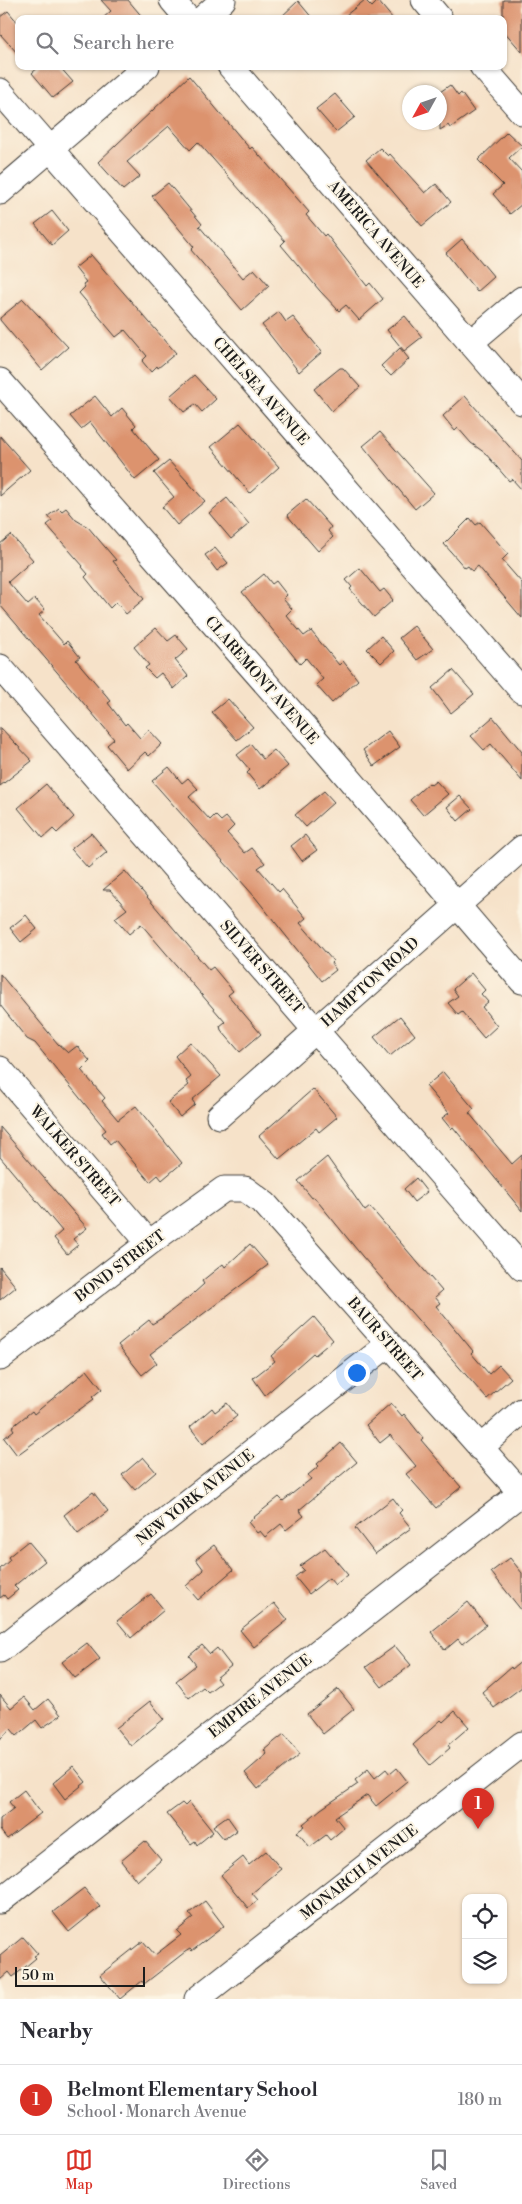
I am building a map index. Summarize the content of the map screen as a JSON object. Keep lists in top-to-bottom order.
{
  "streets": {
    "street": [
      "AMERICA AVENUE",
      "CHELSEA AVENUE",
      "CLAREMONT AVENUE",
      "SILVER STREET",
      "HAMPTON ROAD",
      "WALKER STREET",
      "BOND STREET",
      "BAUR STREET",
      "NEW YORK AVENUE",
      "EMPIRE AVENUE",
      "MONARCH AVENUE"
    ]
  },
  "crossings": [
    ["CLAREMONT AVENUE", "HAMPTON ROAD"],
    ["SILVER STREET", "HAMPTON ROAD"],
    ["WALKER STREET", "BOND STREET"],
    ["BOND STREET", "BAUR STREET"],
    ["BAUR STREET", "NEW YORK AVENUE"],
    ["BAUR STREET", "EMPIRE AVENUE"]
  ],
  "scale_bar": "50 m",
  "north": "bottom left",
  "page": {
    "search": "Search here",
    "pins": "1",
    "scale": "50 m",
    "heading": "Nearby",
    "list": [
      {
        "mark": "1",
        "name": "Belmont Elementary School",
        "note": "School · Monarch Avenue",
        "value": "180 m"
      }
    ],
    "nav": ["Map", "Directions", "Saved"]
  }
}
